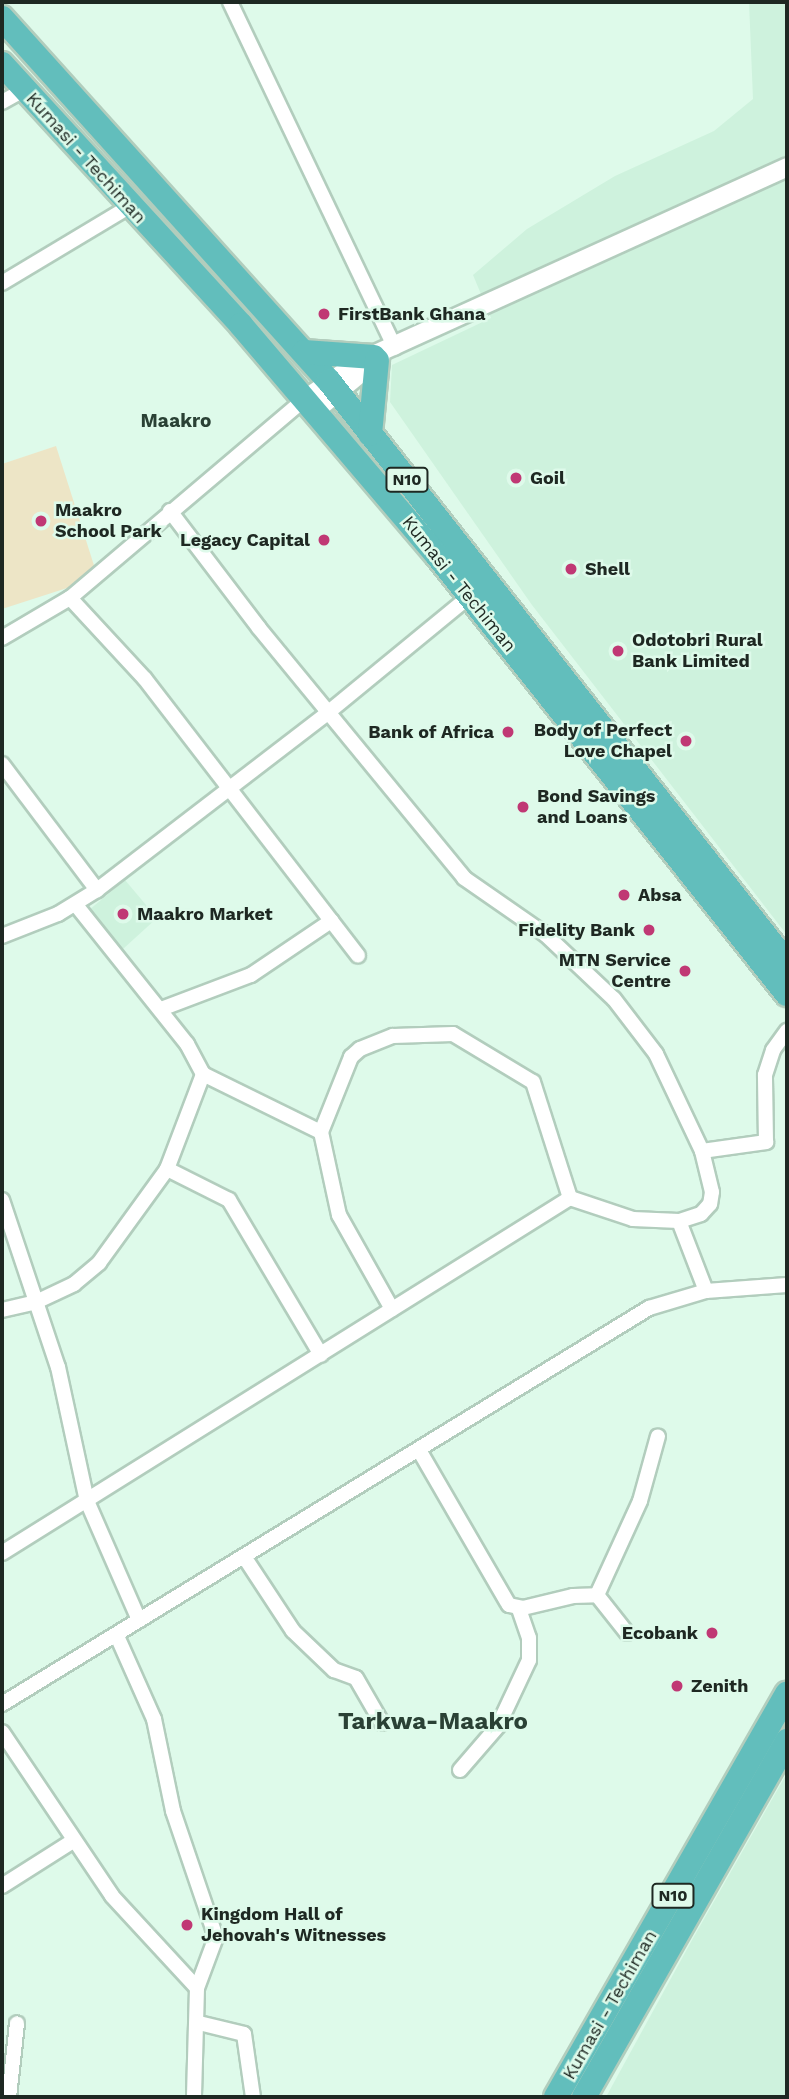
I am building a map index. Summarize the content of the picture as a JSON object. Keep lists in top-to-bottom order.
{
  "streets": {
    "highway": ["Kumasi - Techiman", "N10"]
  },
  "districts": ["Maakro", "Tarkwa-Maakro"],
  "places": [
    "FirstBank Ghana",
    "Goil",
    "Maakro School Park",
    "Legacy Capital",
    "Shell",
    "Odotobri Rural Bank Limited",
    "Bank of Africa",
    "Body of Perfect Love Chapel",
    "Bond Savings and Loans",
    "Absa",
    "Maakro Market",
    "Fidelity Bank",
    "MTN Service Centre",
    "Ecobank",
    "Zenith",
    "Kingdom Hall of Jehovah's Witnesses"
  ]
}
